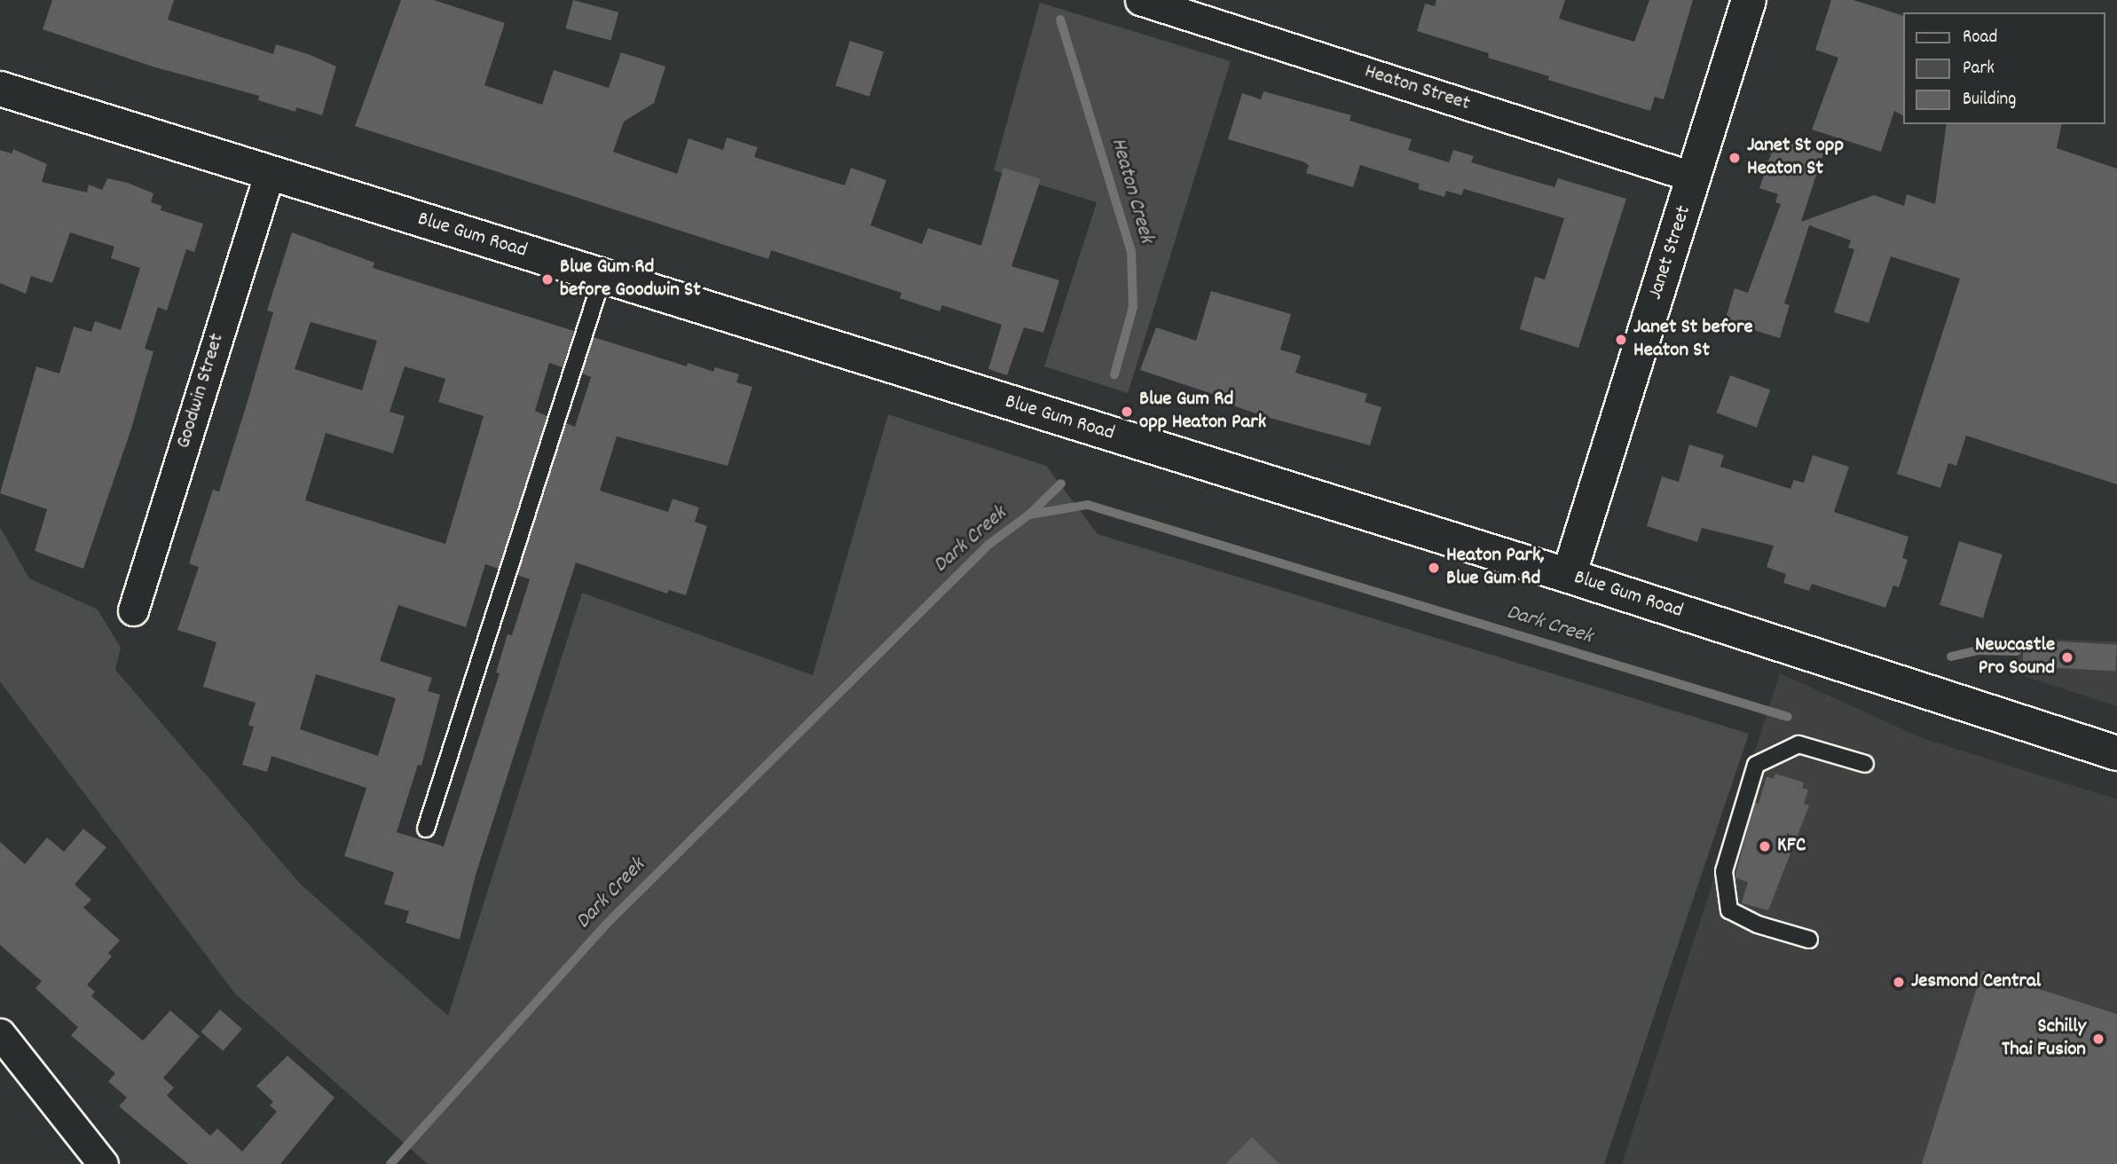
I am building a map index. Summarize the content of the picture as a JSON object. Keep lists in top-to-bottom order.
{
  "streets": {
    "main road": ["Blue Gum Road", "Janet Street"],
    "street": ["Heaton Street", "Goodwin Street"]
  },
  "crossings": [
    ["Heaton Street", "Janet Street"],
    ["Blue Gum Road", "Janet Street"],
    ["Blue Gum Road", "Goodwin Street"]
  ],
  "water": ["Heaton Creek", "Dark Creek"],
  "places": [
    "Janet St opp Heaton St",
    "Blue Gum Rd before Goodwin St",
    "Janet St before Heaton St",
    "Blue Gum Rd opp Heaton Park",
    "Heaton Park, Blue Gum Rd",
    "Newcastle Pro Sound",
    "KFC",
    "Jesmond Central",
    "Schilly Thai Fusion"
  ],
  "legend": ["Road", "Park", "Building"]
}
